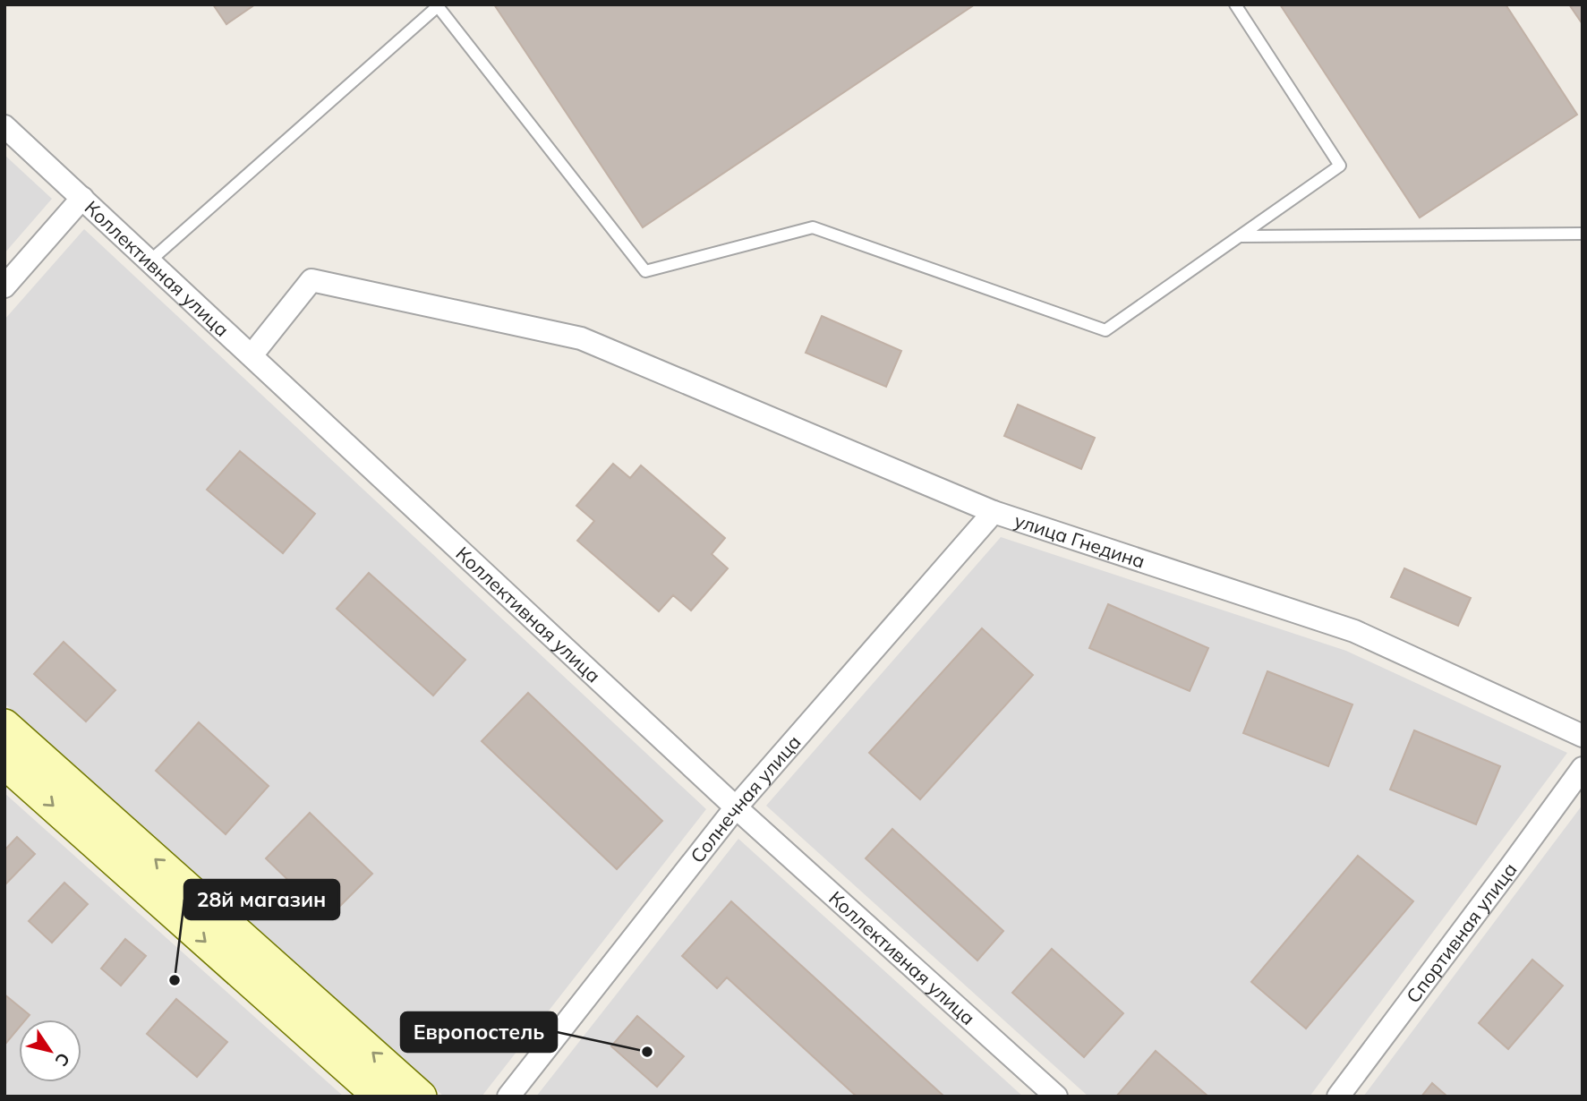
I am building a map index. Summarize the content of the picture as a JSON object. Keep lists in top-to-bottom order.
{
  "streets": {
    "street": [
      "Коллективная улица",
      "улица Гнедина",
      "Солнечная улица",
      "Спортивная улица"
    ]
  },
  "crossings": [
    ["Коллективная улица", "улица Гнедина"],
    ["Коллективная улица", "Солнечная улица"],
    ["улица Гнедина", "Солнечная улица"]
  ],
  "places": ["28й магазин", "Европостель"],
  "north": "bottom right"
}
